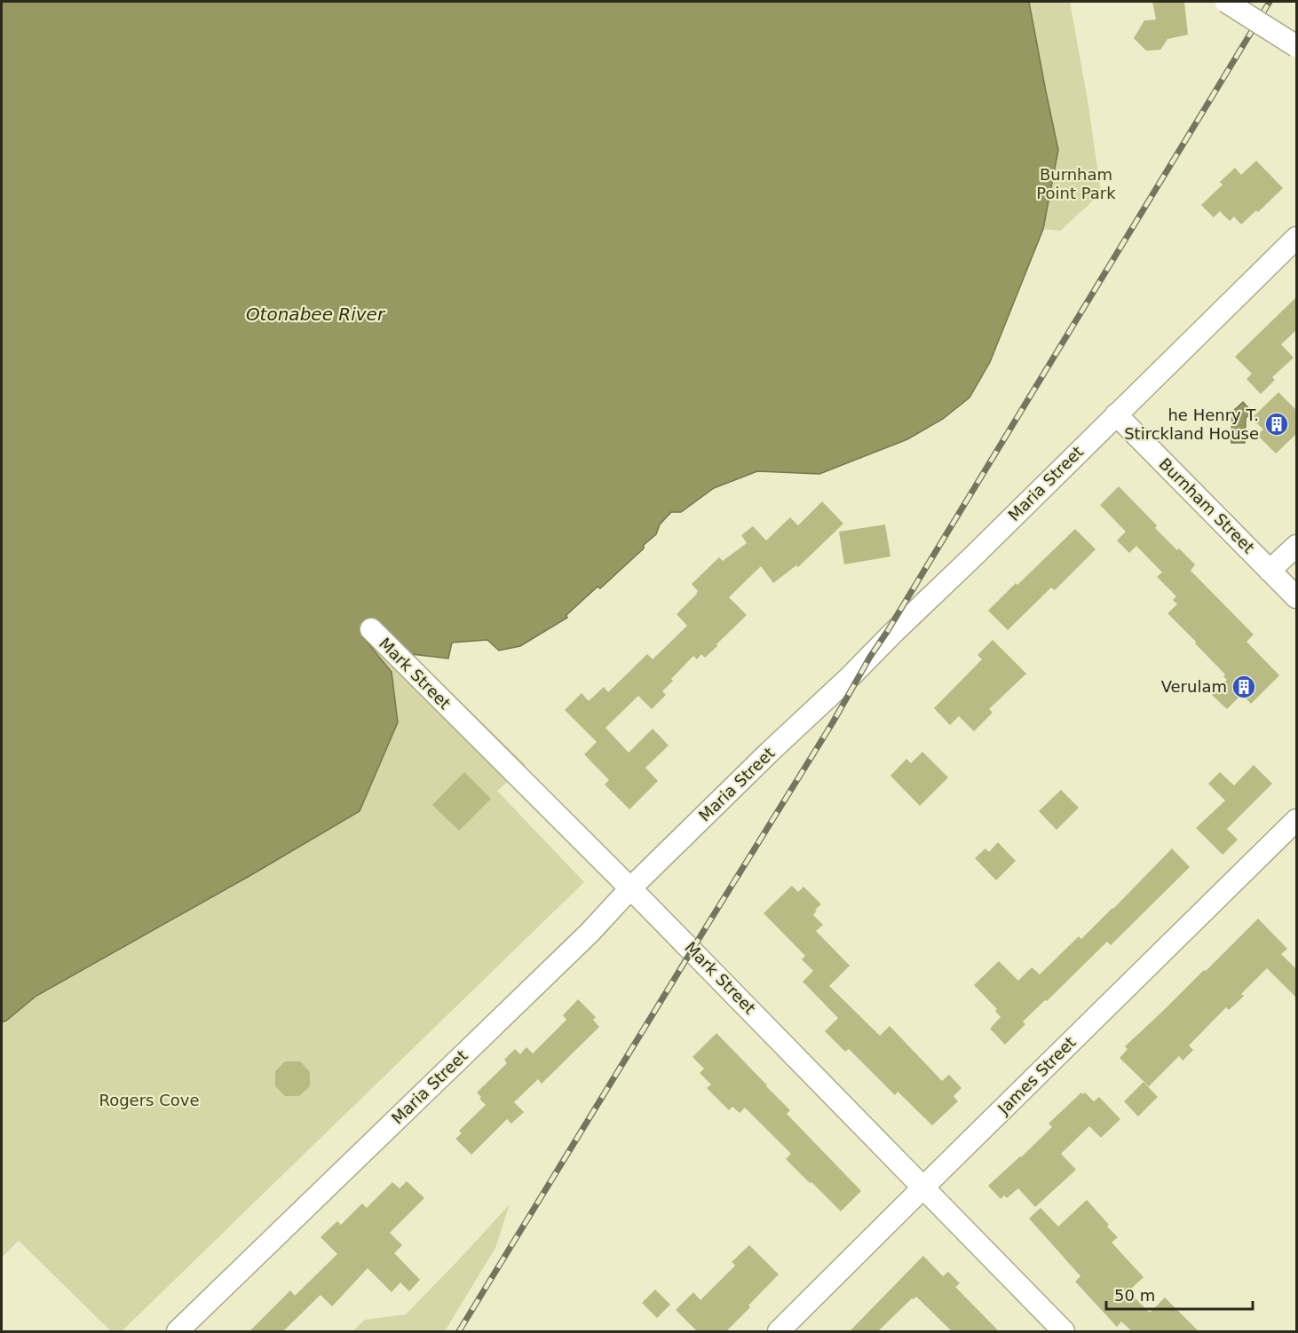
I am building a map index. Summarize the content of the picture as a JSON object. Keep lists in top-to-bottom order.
{
  "streets": {
    "street": [
      "Maria Street",
      "Burnham Street",
      "Mark Street",
      "James Street"
    ]
  },
  "crossings": [
    ["Maria Street", "Burnham Street"],
    ["Maria Street", "Mark Street"],
    ["Mark Street", "James Street"]
  ],
  "water": ["Otonabee River"],
  "parks": ["Burnham Point Park", "Rogers Cove"],
  "places": {
    "building": ["he Henry T. Stirckland House", "Verulam"]
  },
  "scale_bar": "50 m"
}
